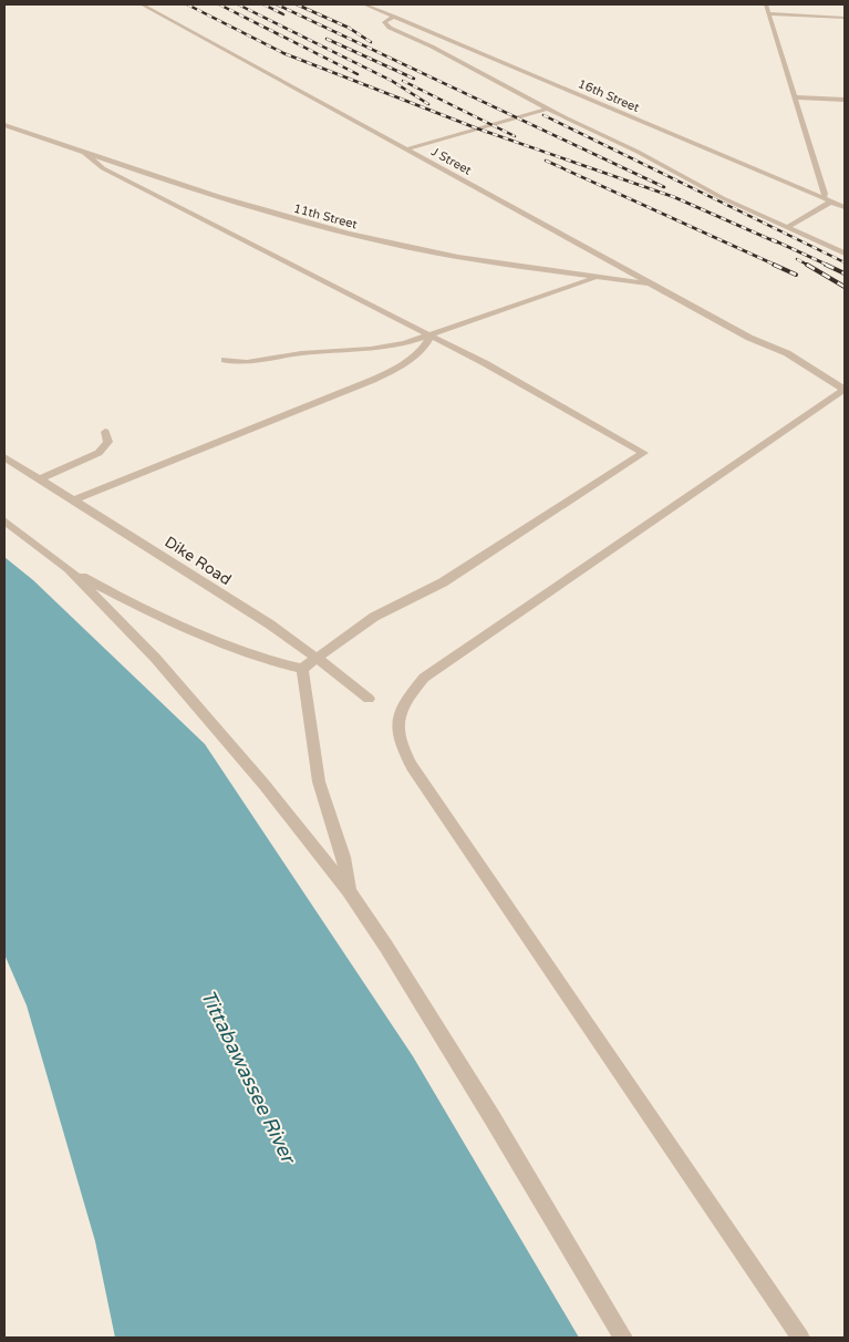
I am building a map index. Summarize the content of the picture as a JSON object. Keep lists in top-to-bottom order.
{
  "streets": {
    "lane": [
      "16th Street",
      "J Street",
      "11th Street",
      "Dike Road"
    ]
  },
  "crossings": [
    ["J Street", "11th Street"]
  ],
  "water": ["Tittabawassee River"]
}
